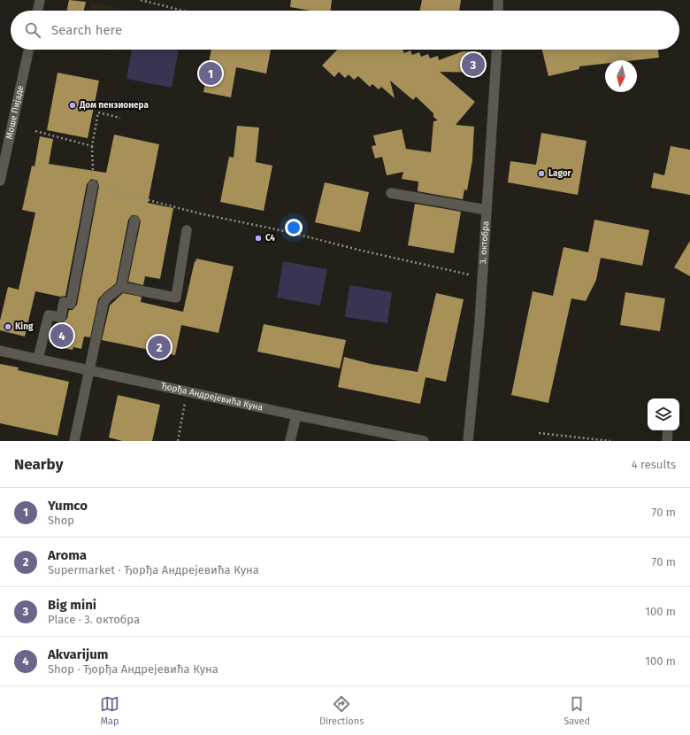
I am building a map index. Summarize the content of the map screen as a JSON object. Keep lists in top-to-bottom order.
{
  "streets": {
    "street": ["Моше Пијаде", "3. октобра", "Ђорђа Андрејевића Куна"]
  },
  "places": [
    "Дом пензионера",
    "Lagor",
    "C4",
    "King"
  ],
  "north": "bottom",
  "page": {
    "search": "Search here",
    "pins": [
      "3",
      "1",
      "4",
      "2"
    ],
    "heading": ["Nearby", "4 results"],
    "list": [
      {
        "mark": "1",
        "name": "Yumco",
        "note": "Shop",
        "value": "70 m"
      },
      {
        "mark": "2",
        "name": "Aroma",
        "note": "Supermarket · Ђорђа Андрејевића Куна",
        "value": "70 m"
      },
      {
        "mark": "3",
        "name": "Big mini",
        "note": "Place · 3. октобра",
        "value": "100 m"
      },
      {
        "mark": "4",
        "name": "Akvarijum",
        "note": "Shop · Ђорђа Андрејевића Куна",
        "value": "100 m"
      }
    ],
    "nav": ["Map", "Directions", "Saved"]
  }
}
